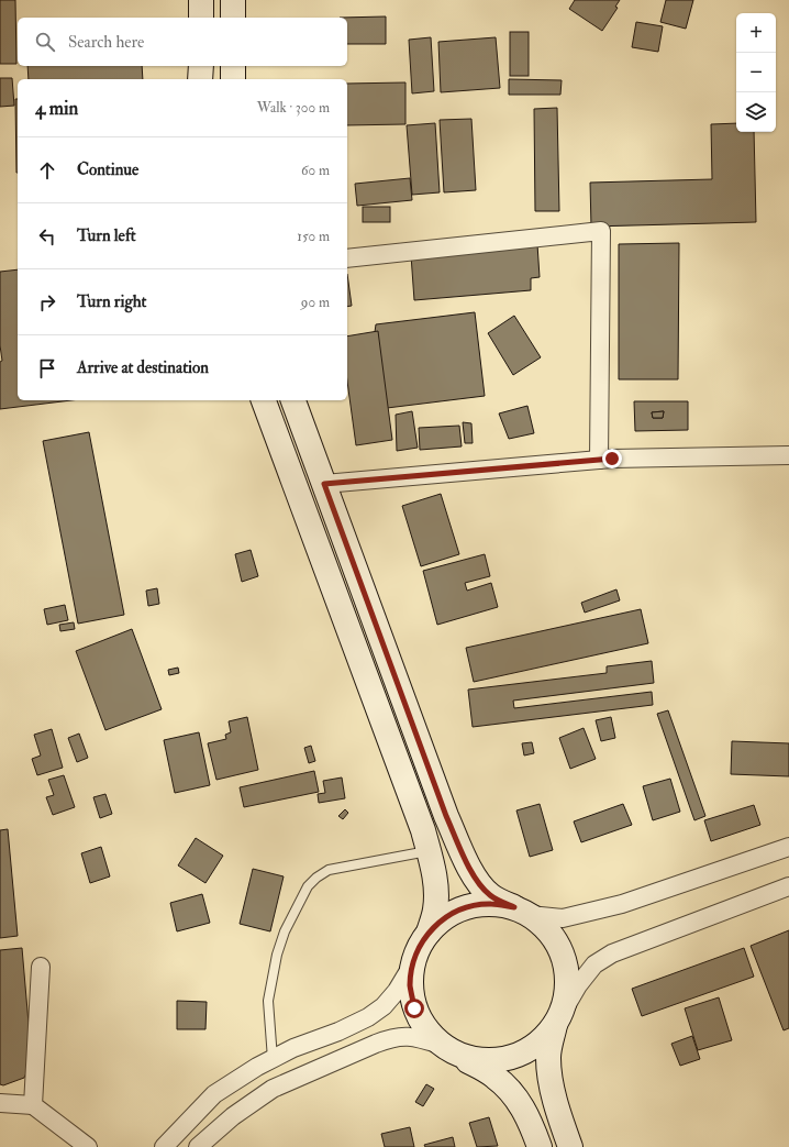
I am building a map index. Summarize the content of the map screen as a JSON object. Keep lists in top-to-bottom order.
{
  "page": {
    "map_buttons": ["+", "−"],
    "search": "Search here",
    "heading": ["4 min", "Walk · 300 m"],
    "list": [
      ["Continue", "60 m"],
      ["Turn left", "150 m"],
      ["Turn right", "90 m"],
      "Arrive at destination"
    ]
  }
}
